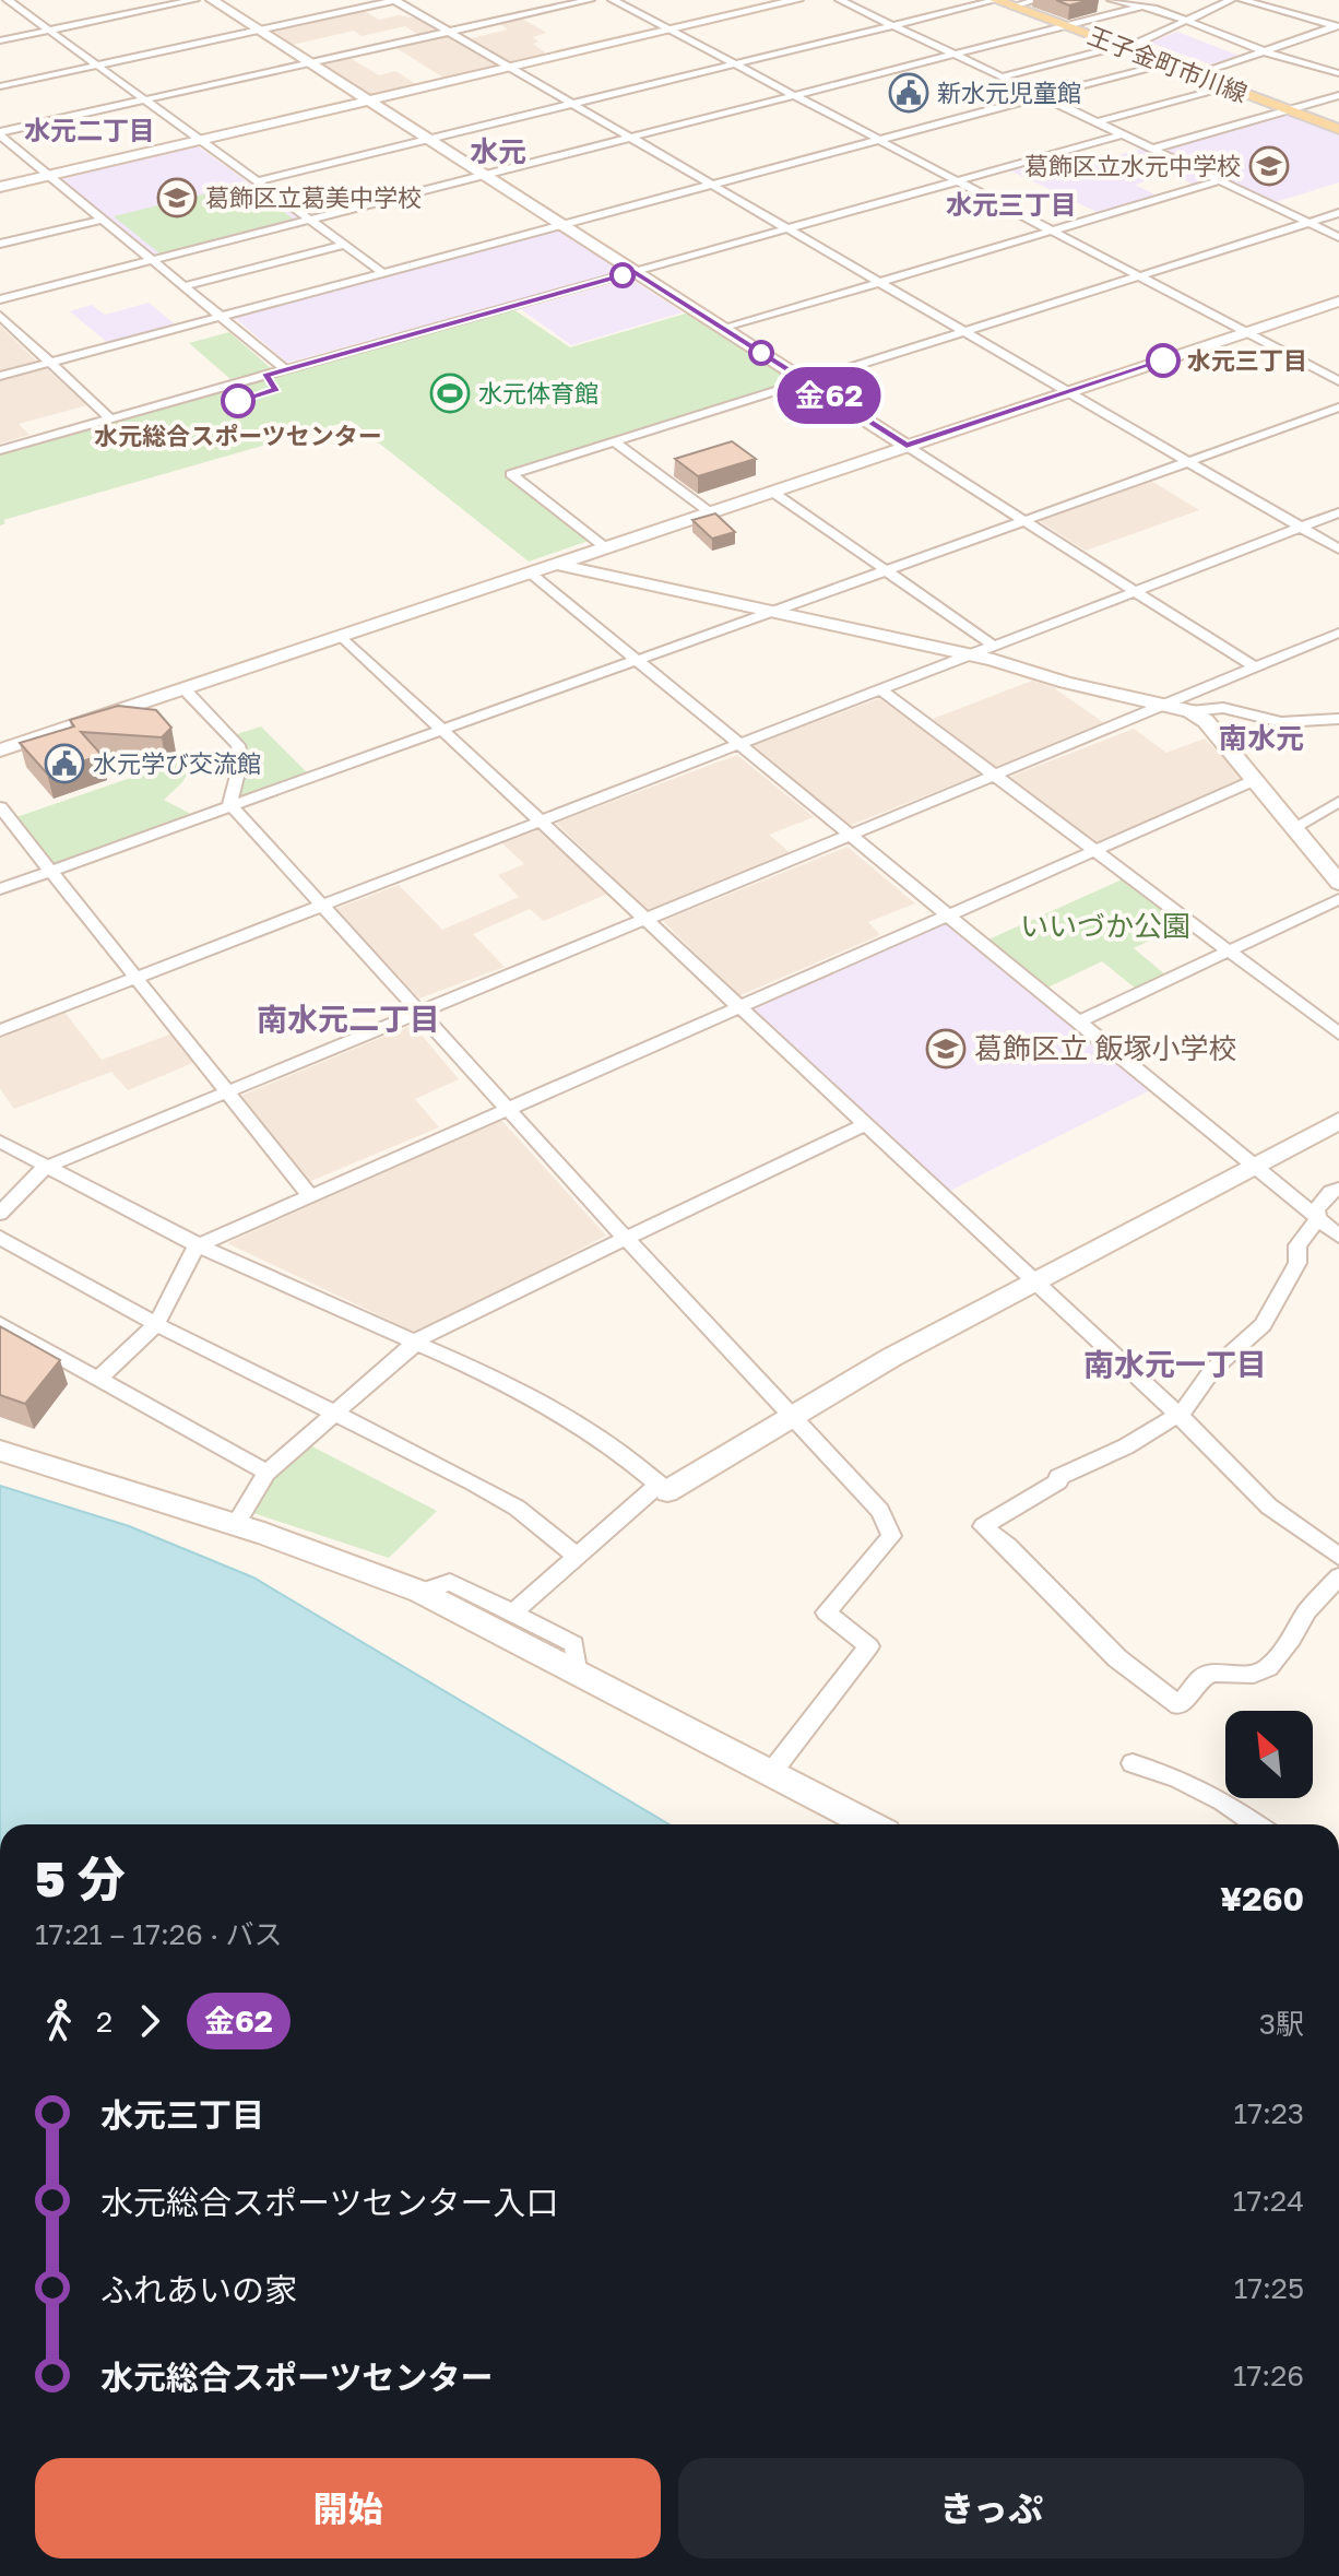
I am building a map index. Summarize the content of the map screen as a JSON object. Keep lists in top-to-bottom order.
{
  "streets": {
    "main road": ["王子金町市川線"]
  },
  "districts": [
    "水元二丁目",
    "水元",
    "水元三丁目",
    "南水元",
    "南水元二丁目",
    "南水元一丁目"
  ],
  "parks": ["いいづか公園"],
  "places": {
    "public building": ["新水元児童館", "水元学び交流館"],
    "school or university": ["葛飾区立水元中学校", "葛飾区立葛美中学校", "葛飾区立 飯塚小学校"],
    "other": ["水元三丁目", "水元総合スポーツセンター"],
    "sports": ["水元体育館"]
  },
  "lines": ["bus line 金62"],
  "north": "top left",
  "page": {
    "on_map": "金62",
    "heading": ["5 分", "17:21 – 17:26 · バス", "¥260"],
    "legs": ["2", "金62", "3駅"],
    "list": [
      {
        "name": "水元三丁目",
        "value": "17:23"
      },
      {
        "name": "水元総合スポーツセンター入口",
        "value": "17:24"
      },
      {
        "name": "ふれあいの家",
        "value": "17:25"
      },
      {
        "name": "水元総合スポーツセンター",
        "value": "17:26"
      }
    ],
    "buttons": ["開始", "きっぷ"]
  }
}
